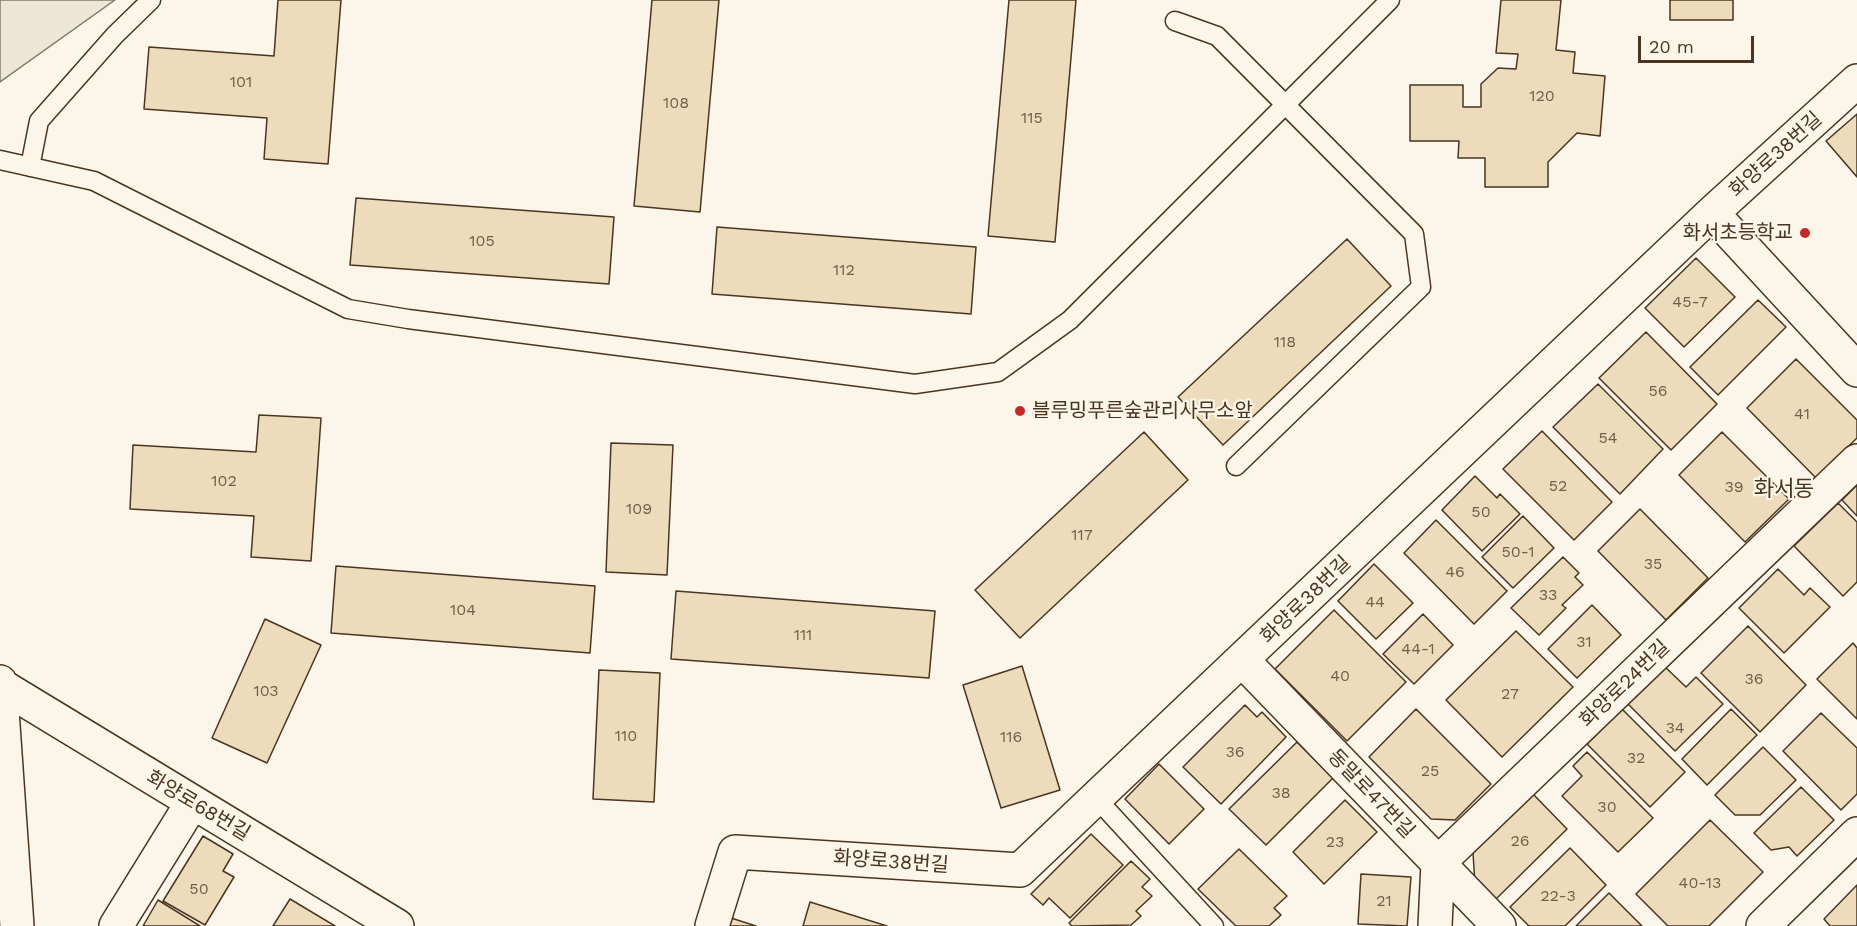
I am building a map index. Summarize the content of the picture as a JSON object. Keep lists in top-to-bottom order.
{
  "streets": {
    "street": [
      "화양로38번길",
      "화양로24번길",
      "동말로47번길",
      "화양로68번길"
    ]
  },
  "crossings": [
    ["화양로38번길", "동말로47번길"],
    ["화양로24번길", "동말로47번길"]
  ],
  "districts": ["화서동"],
  "places": ["화서초등학교", "블루밍푸른숲관리사무소앞"],
  "house_numbers": [
    "101",
    "120",
    "108",
    "115",
    "105",
    "112",
    "45-7",
    "118",
    "56",
    "41",
    "54",
    "102",
    "52",
    "39",
    "109",
    "50",
    "117",
    "50-1",
    "35",
    "46",
    "33",
    "44",
    "104",
    "111",
    "31",
    "44-1",
    "40",
    "36",
    "103",
    "27",
    "34",
    "110",
    "116",
    "36",
    "32",
    "25",
    "38",
    "30",
    "26",
    "23",
    "40-13",
    "50",
    "22-3",
    "21"
  ],
  "scale_bar": "20 m"
}
